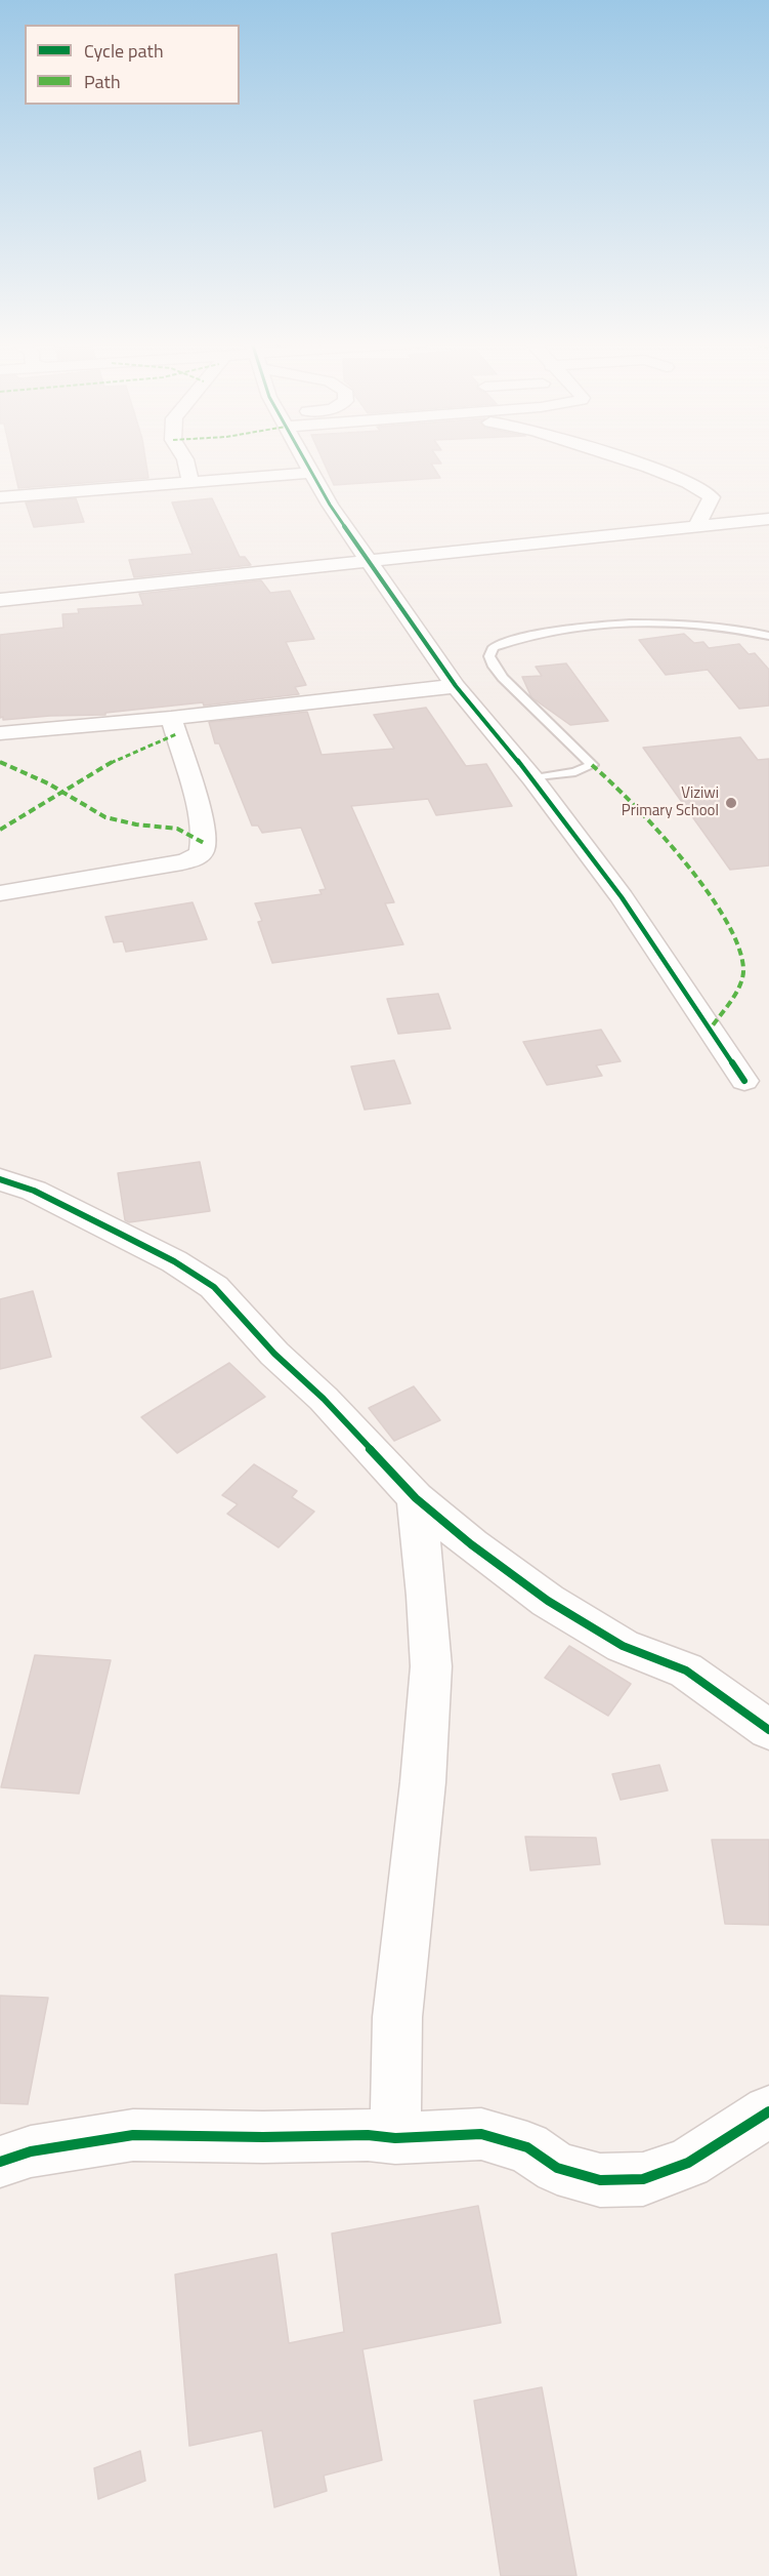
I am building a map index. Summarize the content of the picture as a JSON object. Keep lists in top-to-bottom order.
{
  "places": ["Viziwi Primary School"],
  "legend": ["Cycle path", "Path"]
}
